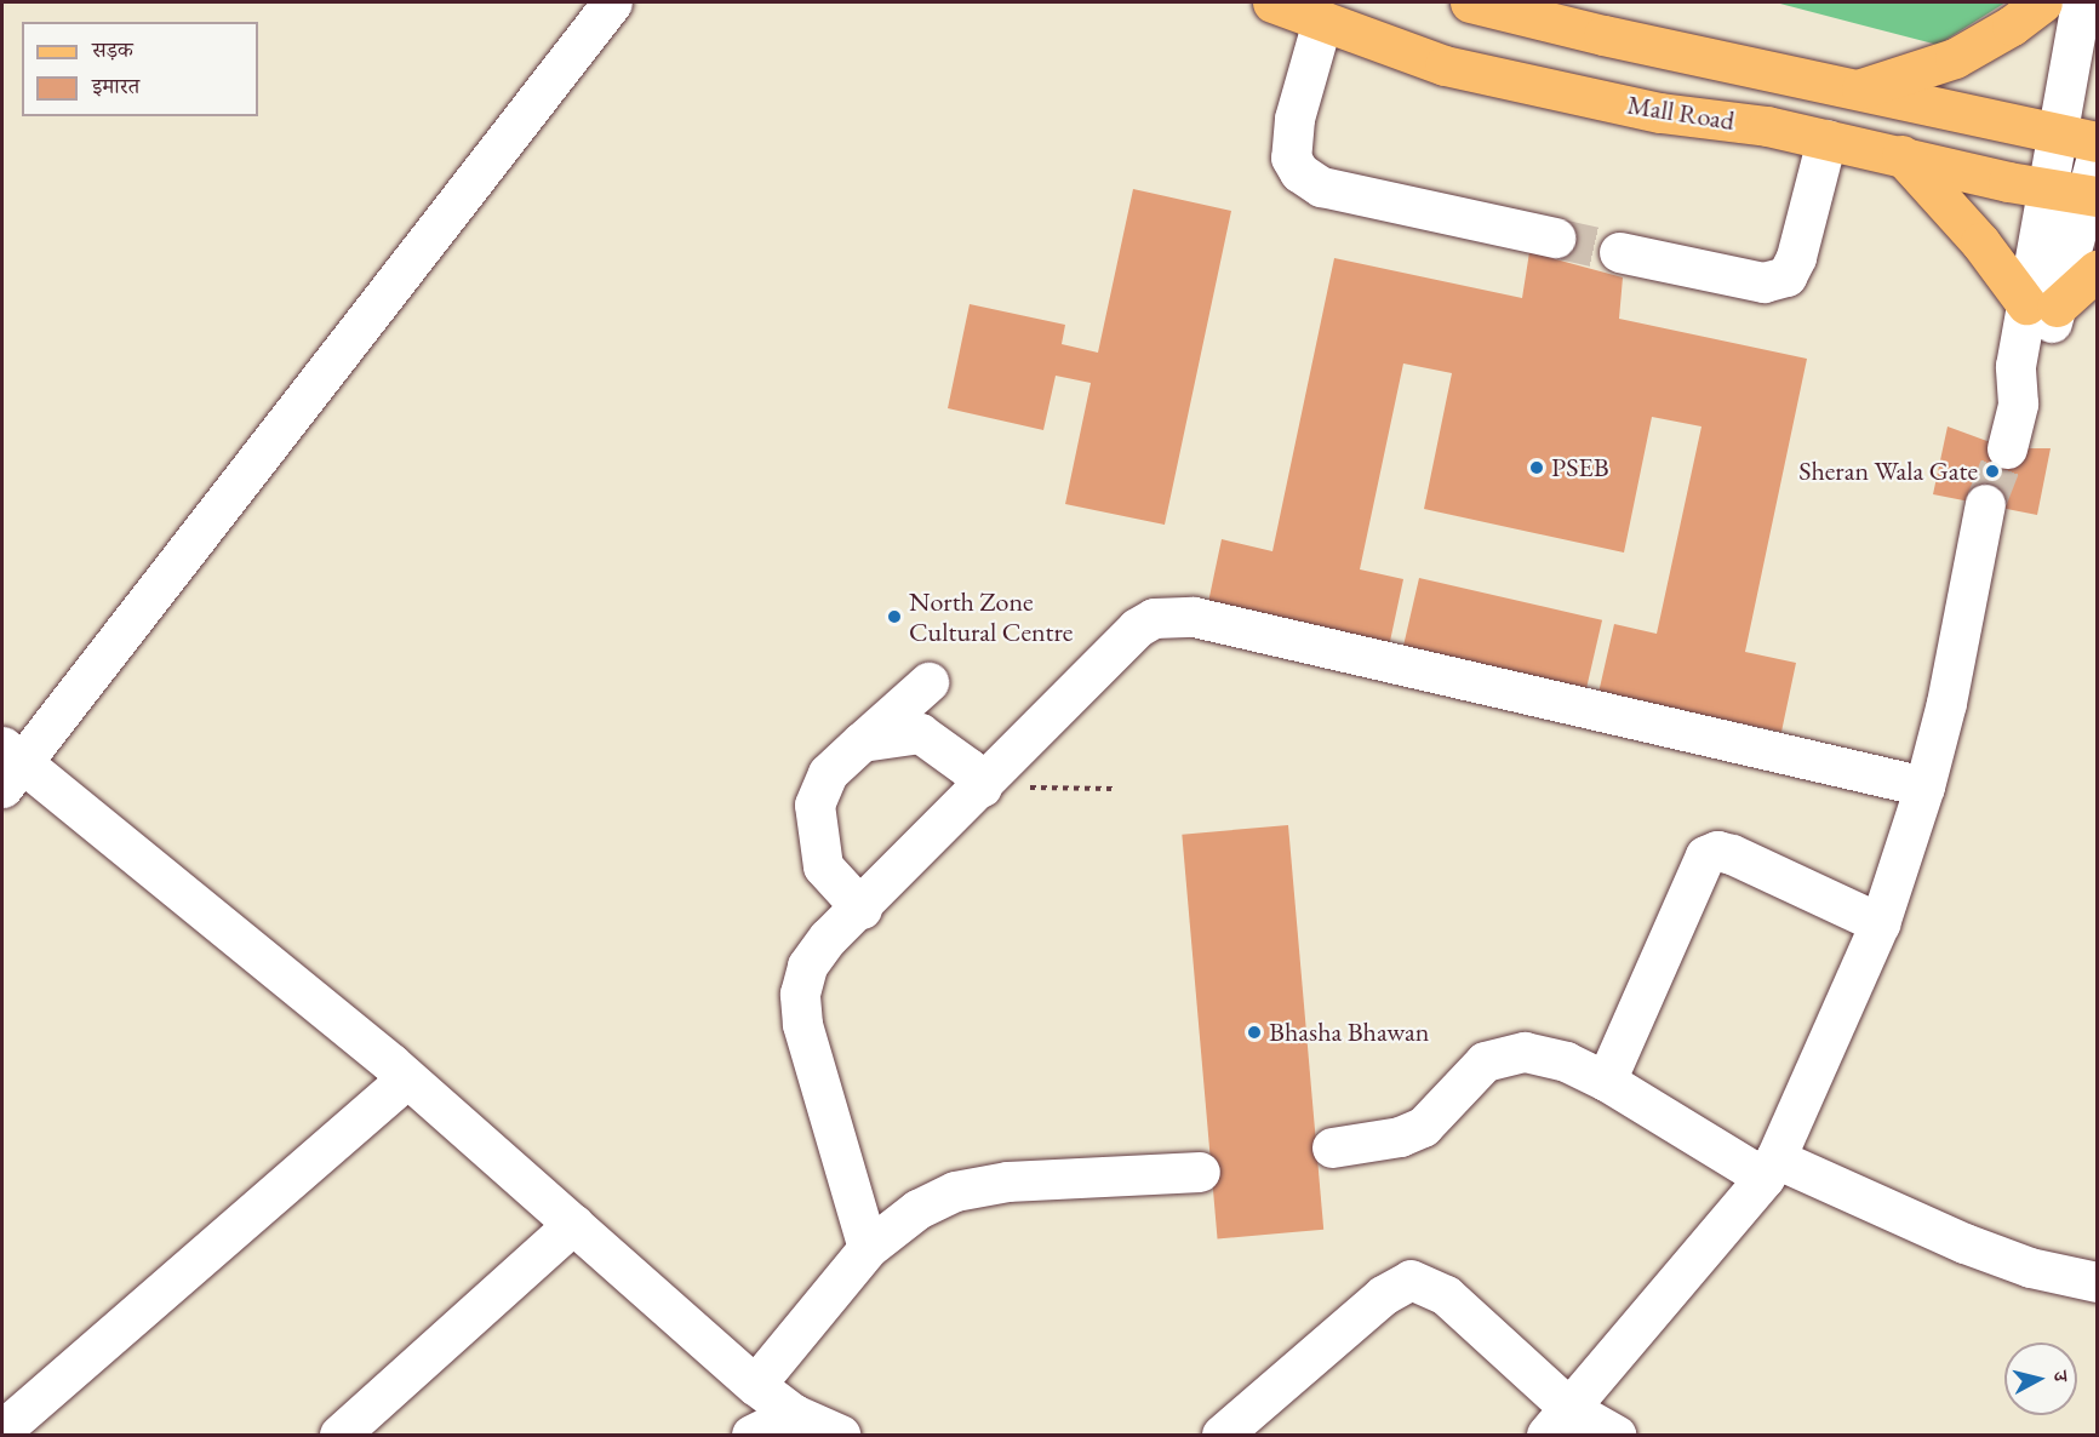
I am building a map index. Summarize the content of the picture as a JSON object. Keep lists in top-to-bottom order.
{
  "streets": {
    "main road": ["Mall Road"]
  },
  "places": [
    "PSEB",
    "Sheran Wala Gate",
    "North Zone Cultural Centre",
    "Bhasha Bhawan"
  ],
  "legend": ["सड़क", "इमारत"],
  "north": "right"
}
